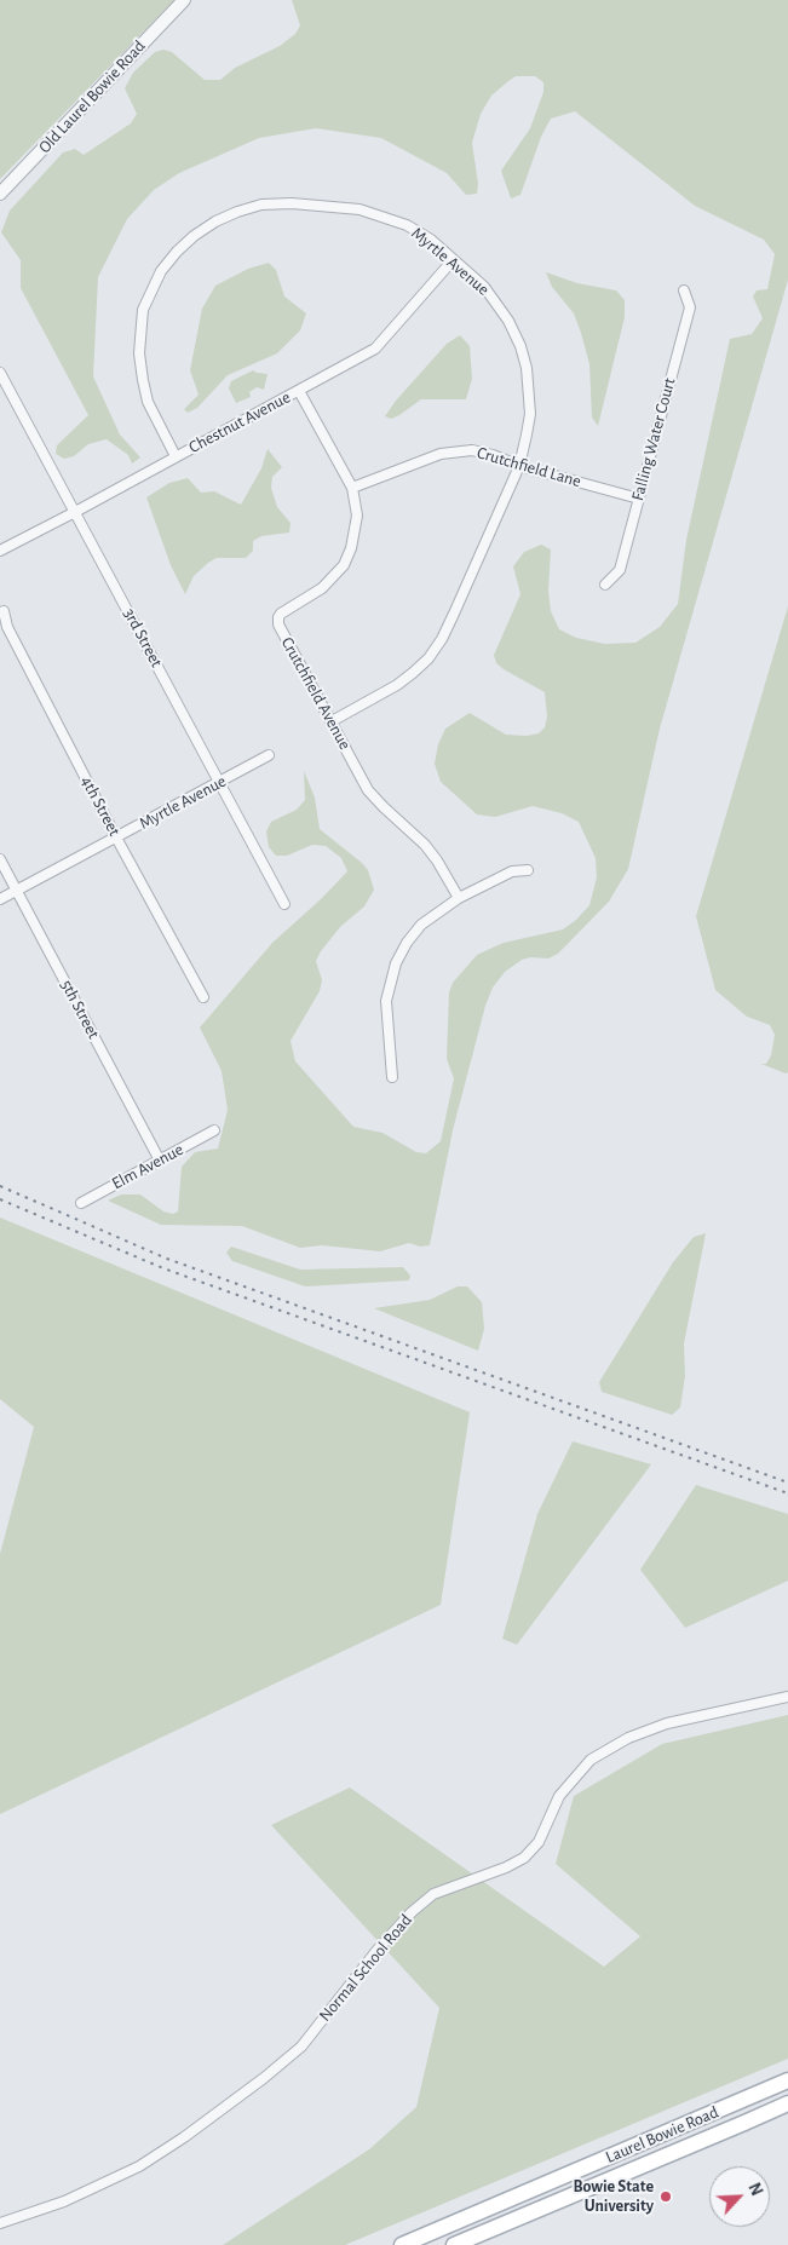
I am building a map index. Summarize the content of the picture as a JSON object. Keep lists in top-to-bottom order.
{
  "streets": {
    "main road": ["Laurel Bowie Road"],
    "street": [
      "Old Laurel Bowie Road",
      "Myrtle Avenue",
      "Chestnut Avenue",
      "Falling Water Court",
      "Crutchfield Lane",
      "3rd Street",
      "Crutchfield Avenue",
      "4th Street",
      "5th Street",
      "Elm Avenue",
      "Normal School Road"
    ]
  },
  "crossings": [
    ["Myrtle Avenue", "Chestnut Avenue"],
    ["Myrtle Avenue", "Crutchfield Lane"],
    ["Myrtle Avenue", "3rd Street"],
    ["Myrtle Avenue", "Crutchfield Avenue"],
    ["Myrtle Avenue", "4th Street"],
    ["Myrtle Avenue", "5th Street"],
    ["Chestnut Avenue", "3rd Street"],
    ["Chestnut Avenue", "Crutchfield Avenue"],
    ["Falling Water Court", "Crutchfield Lane"],
    ["Crutchfield Lane", "Crutchfield Avenue"],
    ["5th Street", "Elm Avenue"]
  ],
  "places": ["Bowie State University"],
  "north": "top right"
}
